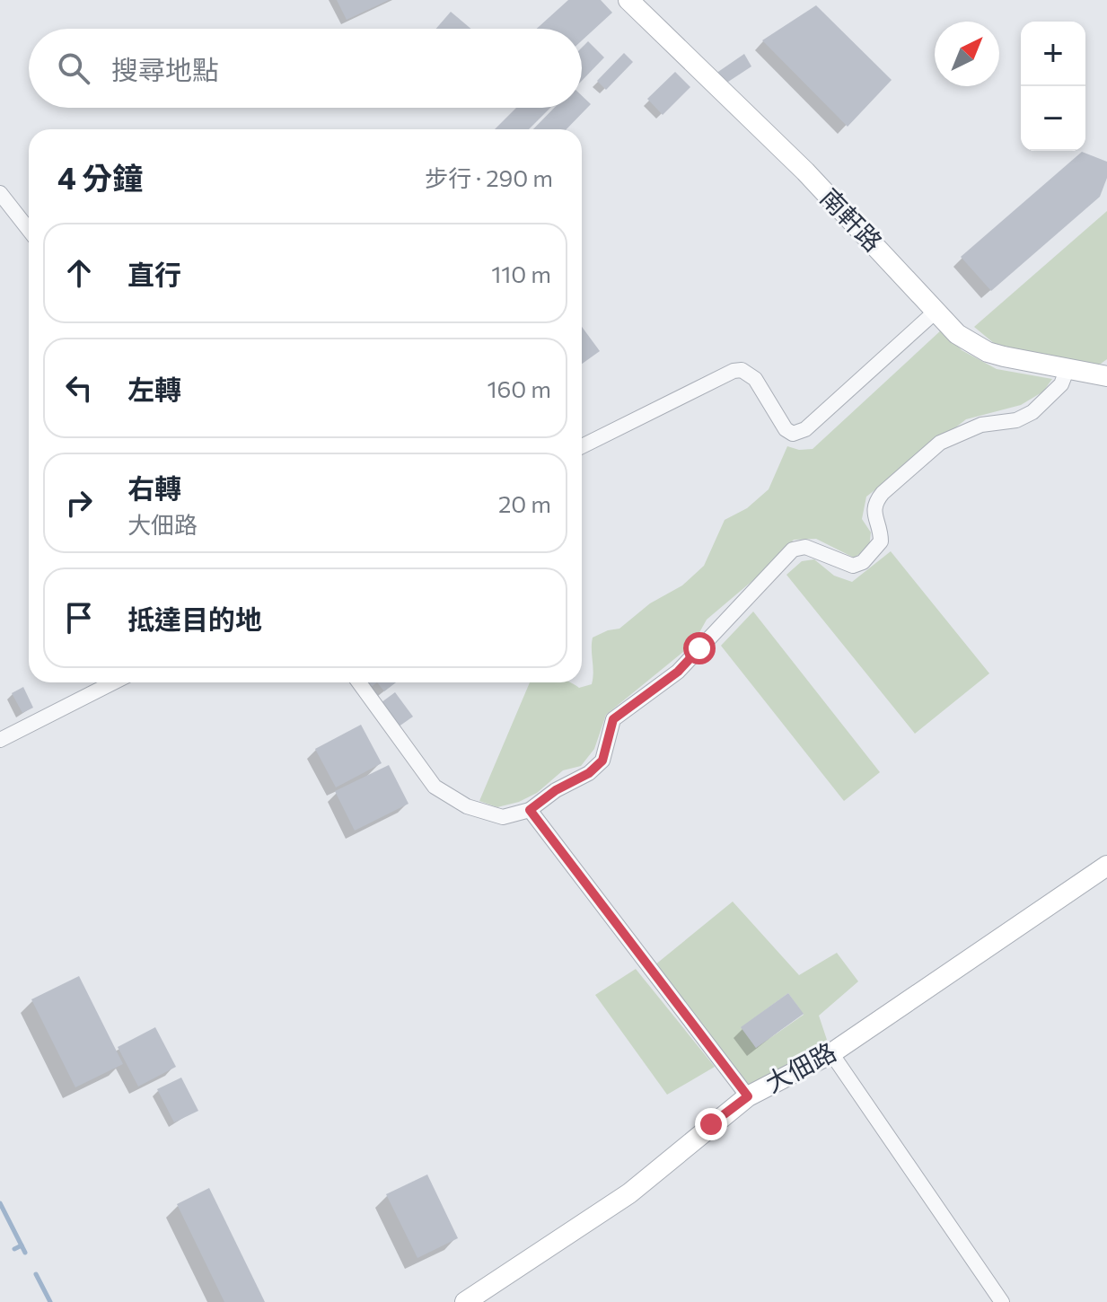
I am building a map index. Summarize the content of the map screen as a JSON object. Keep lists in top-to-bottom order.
{
  "streets": {
    "street": ["南軒路", "大佃路"]
  },
  "north": "top right",
  "page": {
    "map_buttons": ["+", "−"],
    "search": "搜尋地點",
    "heading": ["4 分鐘", "步行 · 290 m"],
    "list": [
      ["直行", "110 m"],
      ["左轉", "160 m"],
      ["右轉", "大佃路", "20 m"],
      "抵達目的地"
    ]
  }
}
